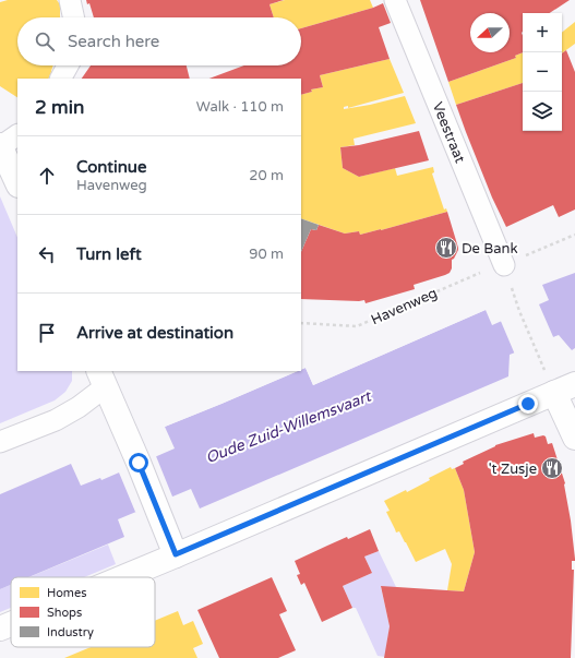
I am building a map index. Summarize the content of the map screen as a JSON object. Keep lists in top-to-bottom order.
{
  "streets": {
    "street": ["Veestraat"],
    "path": ["Havenweg"]
  },
  "crossings": [
    ["Veestraat", "Havenweg"]
  ],
  "water": ["Oude Zuid-Willemsvaart"],
  "places": {
    "restaurant": ["De Bank", "'t Zusje"]
  },
  "legend": ["Homes", "Shops", "Industry"],
  "north": "left",
  "page": {
    "map_buttons": ["+", "−"],
    "search": "Search here",
    "heading": ["2 min", "Walk · 110 m"],
    "list": [
      ["Continue", "Havenweg", "20 m"],
      ["Turn left", "90 m"],
      "Arrive at destination"
    ]
  }
}
